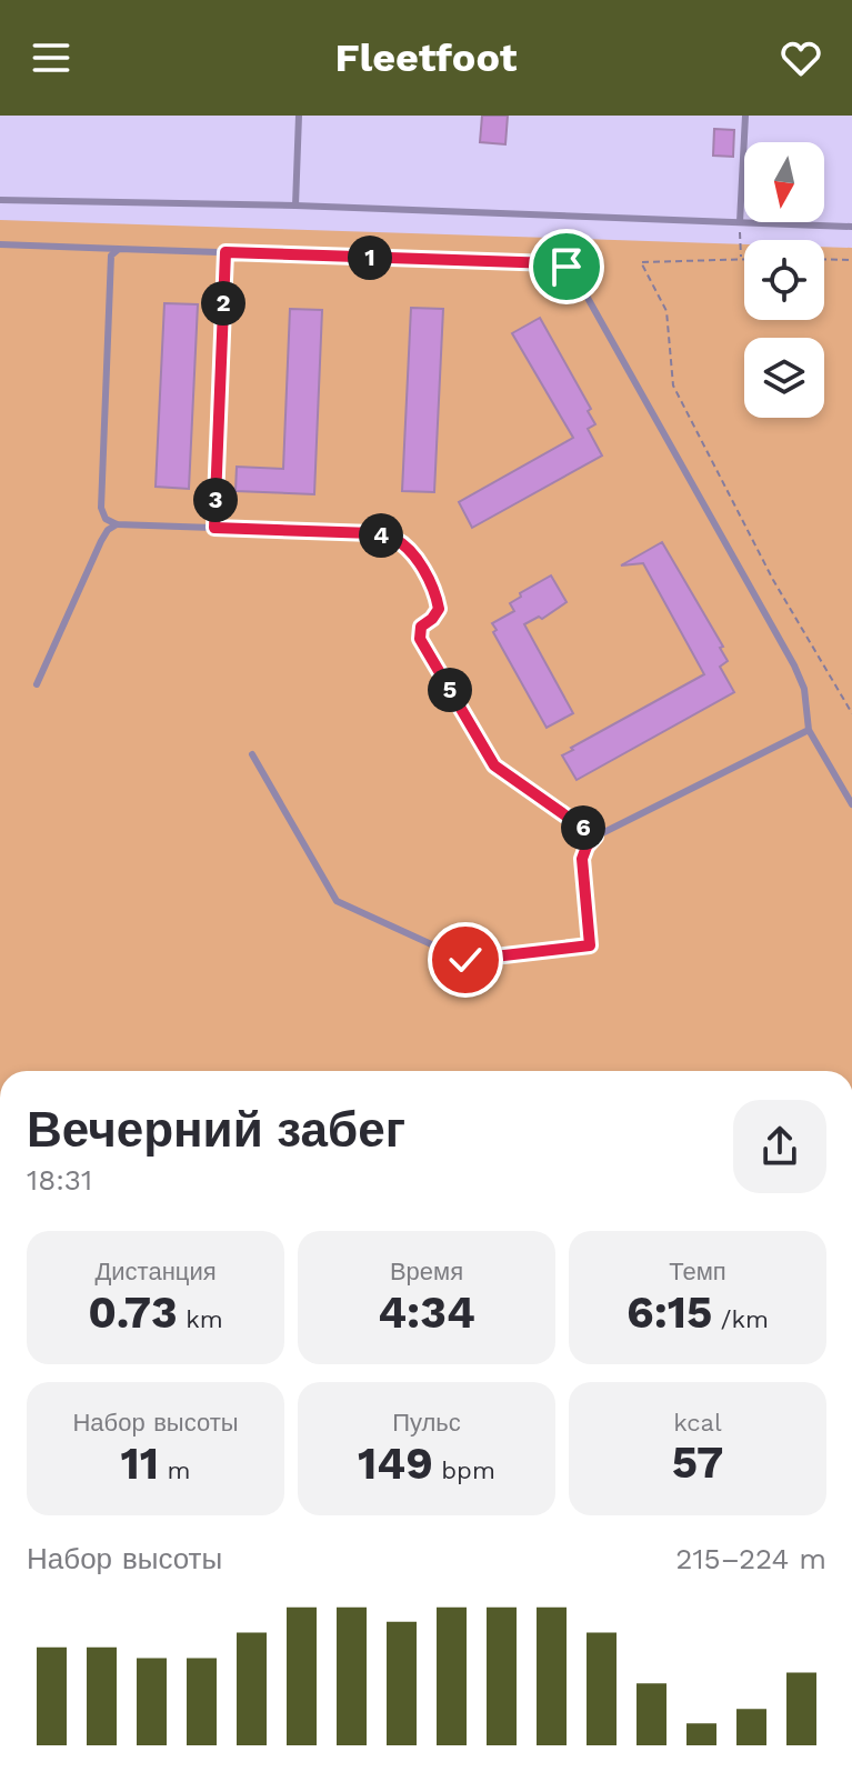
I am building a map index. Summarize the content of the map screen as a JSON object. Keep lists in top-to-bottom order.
{
  "north": "bottom",
  "page": {
    "header": "Fleetfoot",
    "pins": [
      "1",
      "2",
      "3",
      "4",
      "5",
      "6"
    ],
    "heading": ["Вечерний забег", "18:31"],
    "stats": [
      ["Дистанция", "0.73 km"],
      ["Время", "4:34"],
      ["Темп", "6:15 /km"],
      ["Набор высоты", "11 m"],
      ["Пульс", "149 bpm"],
      ["kcal", "57"]
    ],
    "chart": ["Набор высоты", "215–224 m"]
  }
}
